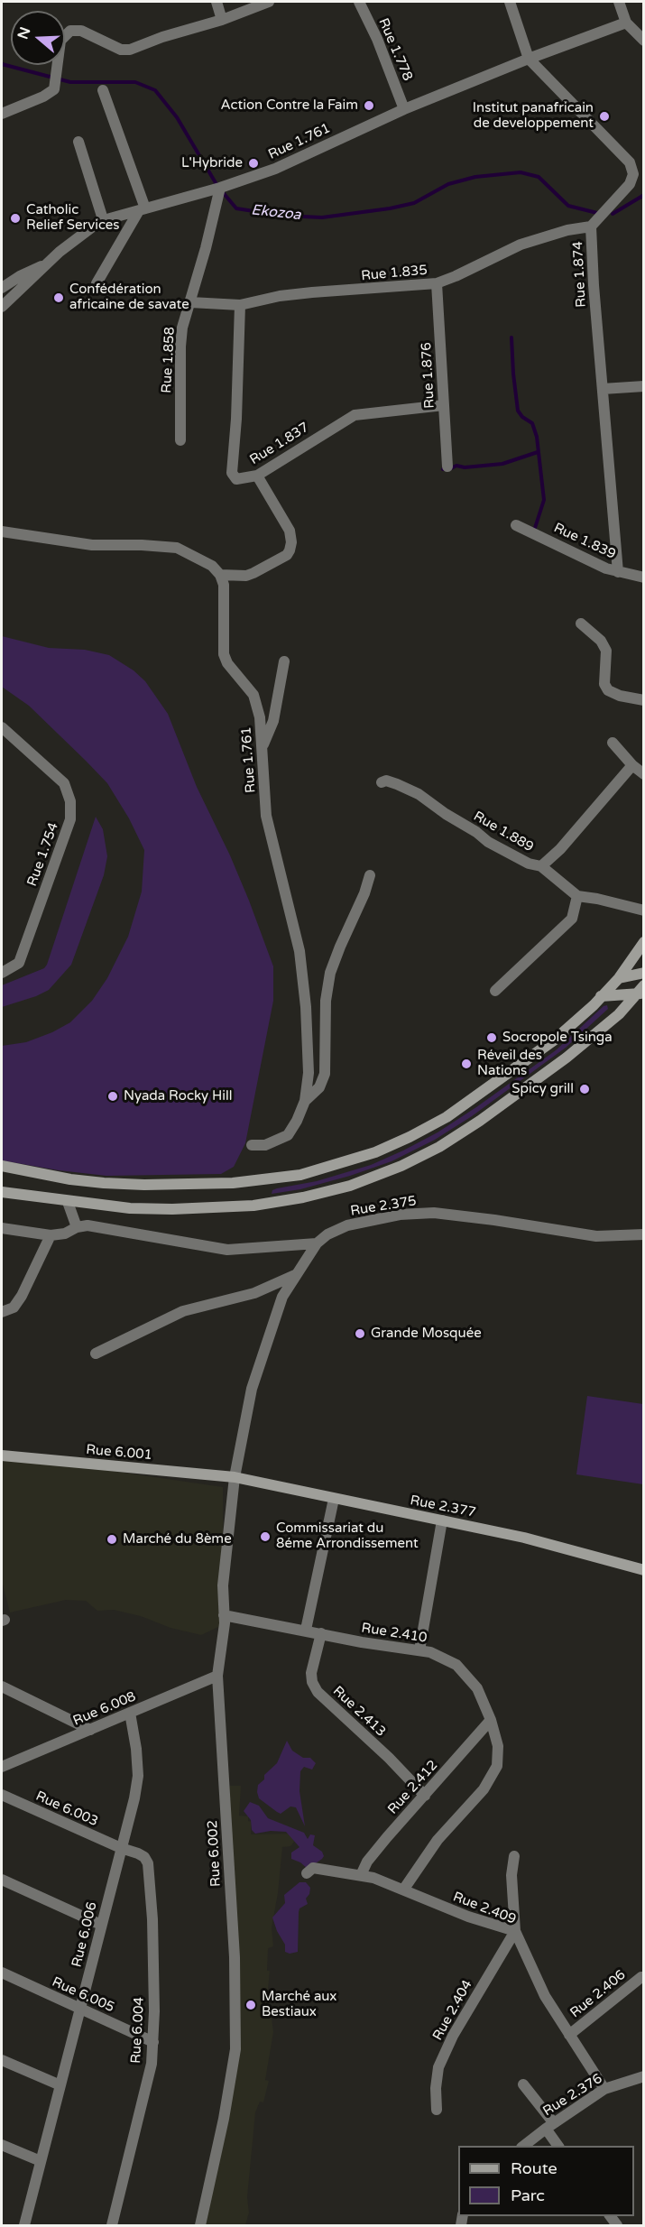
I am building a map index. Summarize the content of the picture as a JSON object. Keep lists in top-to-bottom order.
{
  "streets": {
    "main road": ["Rue 6.001", "Rue 2.377"],
    "street": [
      "Rue 1.778",
      "Rue 1.761",
      "Rue 1.835",
      "Rue 1.874",
      "Rue 1.858",
      "Rue 1.876",
      "Rue 1.837",
      "Rue 1.839",
      "Rue 1.889",
      "Rue 1.754",
      "Rue 2.375",
      "Rue 2.410",
      "Rue 6.008",
      "Rue 2.413",
      "Rue 2.412",
      "Rue 6.003",
      "Rue 6.002",
      "Rue 2.409",
      "Rue 6.006",
      "Rue 2.406",
      "Rue 6.005",
      "Rue 2.404",
      "Rue 6.004",
      "Rue 2.376"
    ]
  },
  "crossings": [
    ["Rue 1.778", "Rue 1.761"],
    ["Rue 1.761", "Rue 1.874"],
    ["Rue 1.761", "Rue 1.858"],
    ["Rue 1.835", "Rue 1.874"],
    ["Rue 1.835", "Rue 1.858"],
    ["Rue 1.835", "Rue 1.876"],
    ["Rue 1.835", "Rue 1.837"],
    ["Rue 1.874", "Rue 1.839"],
    ["Rue 1.876", "Rue 1.837"],
    ["Rue 2.375", "Rue 6.001"],
    ["Rue 2.375", "Rue 2.377"],
    ["Rue 2.375", "Rue 6.002"],
    ["Rue 6.001", "Rue 2.377"],
    ["Rue 6.001", "Rue 6.002"],
    ["Rue 2.377", "Rue 6.002"],
    ["Rue 2.410", "Rue 2.413"],
    ["Rue 2.410", "Rue 2.412"],
    ["Rue 2.410", "Rue 6.002"],
    ["Rue 2.410", "Rue 2.409"],
    ["Rue 6.008", "Rue 6.002"],
    ["Rue 6.008", "Rue 6.006"],
    ["Rue 2.413", "Rue 2.412"],
    ["Rue 2.412", "Rue 2.409"],
    ["Rue 6.003", "Rue 6.006"],
    ["Rue 6.003", "Rue 6.004"],
    ["Rue 2.409", "Rue 2.406"],
    ["Rue 2.409", "Rue 2.404"],
    ["Rue 2.409", "Rue 2.376"],
    ["Rue 6.006", "Rue 6.005"],
    ["Rue 6.006", "Rue 6.004"],
    ["Rue 6.005", "Rue 6.004"]
  ],
  "water": ["Ekozoa"],
  "places": [
    "Action Contre la Faim",
    "Institut panafricain de developpement",
    "L'Hybride",
    "Catholic Relief Services",
    "Confédération africaine de savate",
    "Socropole Tsinga",
    "Réveil des Nations",
    "Spicy grill",
    "Nyada Rocky Hill",
    "Grande Mosquée",
    "Commissariat du 8éme Arrondissement",
    "Marché du 8ème",
    "Marché aux Bestiaux"
  ],
  "legend": ["Route", "Parc"],
  "north": "left"
}
